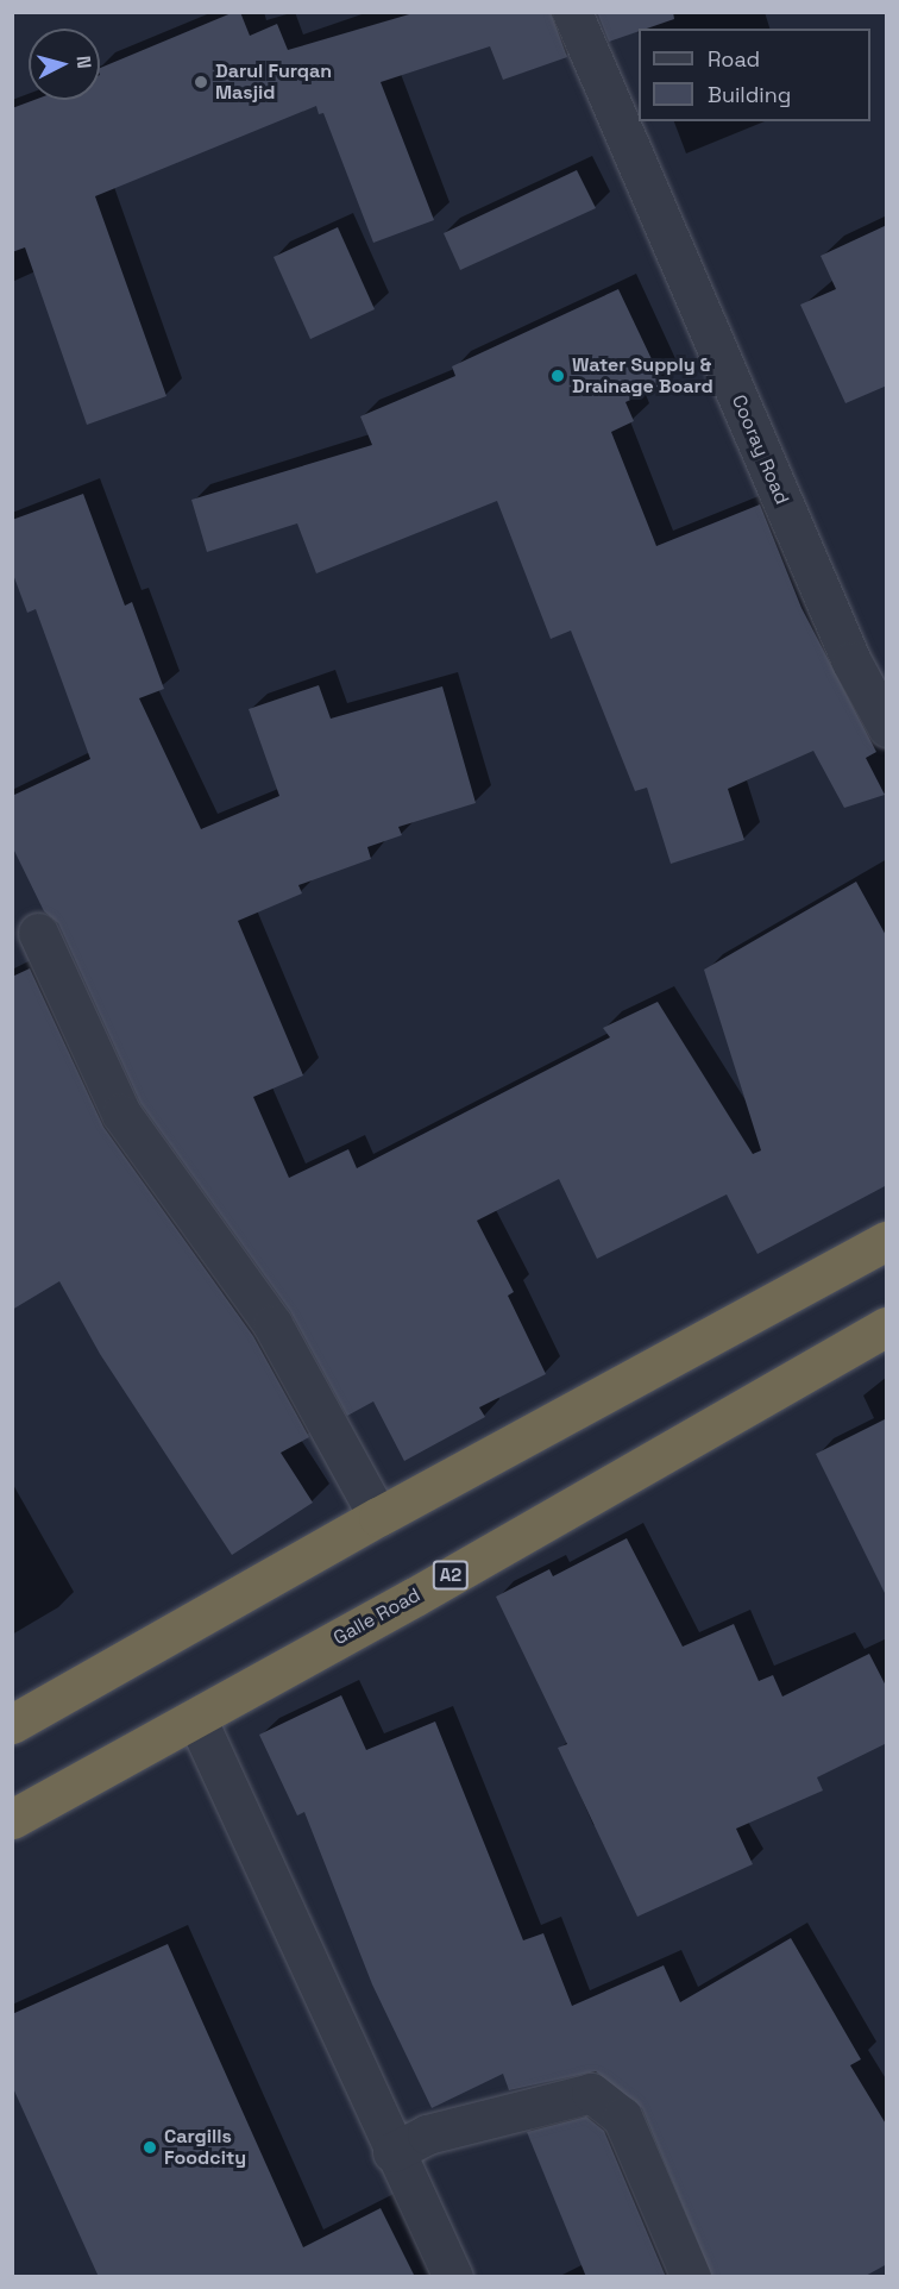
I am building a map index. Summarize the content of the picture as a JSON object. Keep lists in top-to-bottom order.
{
  "streets": {
    "highway": ["A2", "Galle Road"],
    "street": ["Cooray Road"]
  },
  "places": ["Darul Furqan Masjid", "Water Supply & Drainage Board", "Cargills Foodcity"],
  "legend": ["Road", "Building"],
  "north": "right"
}
